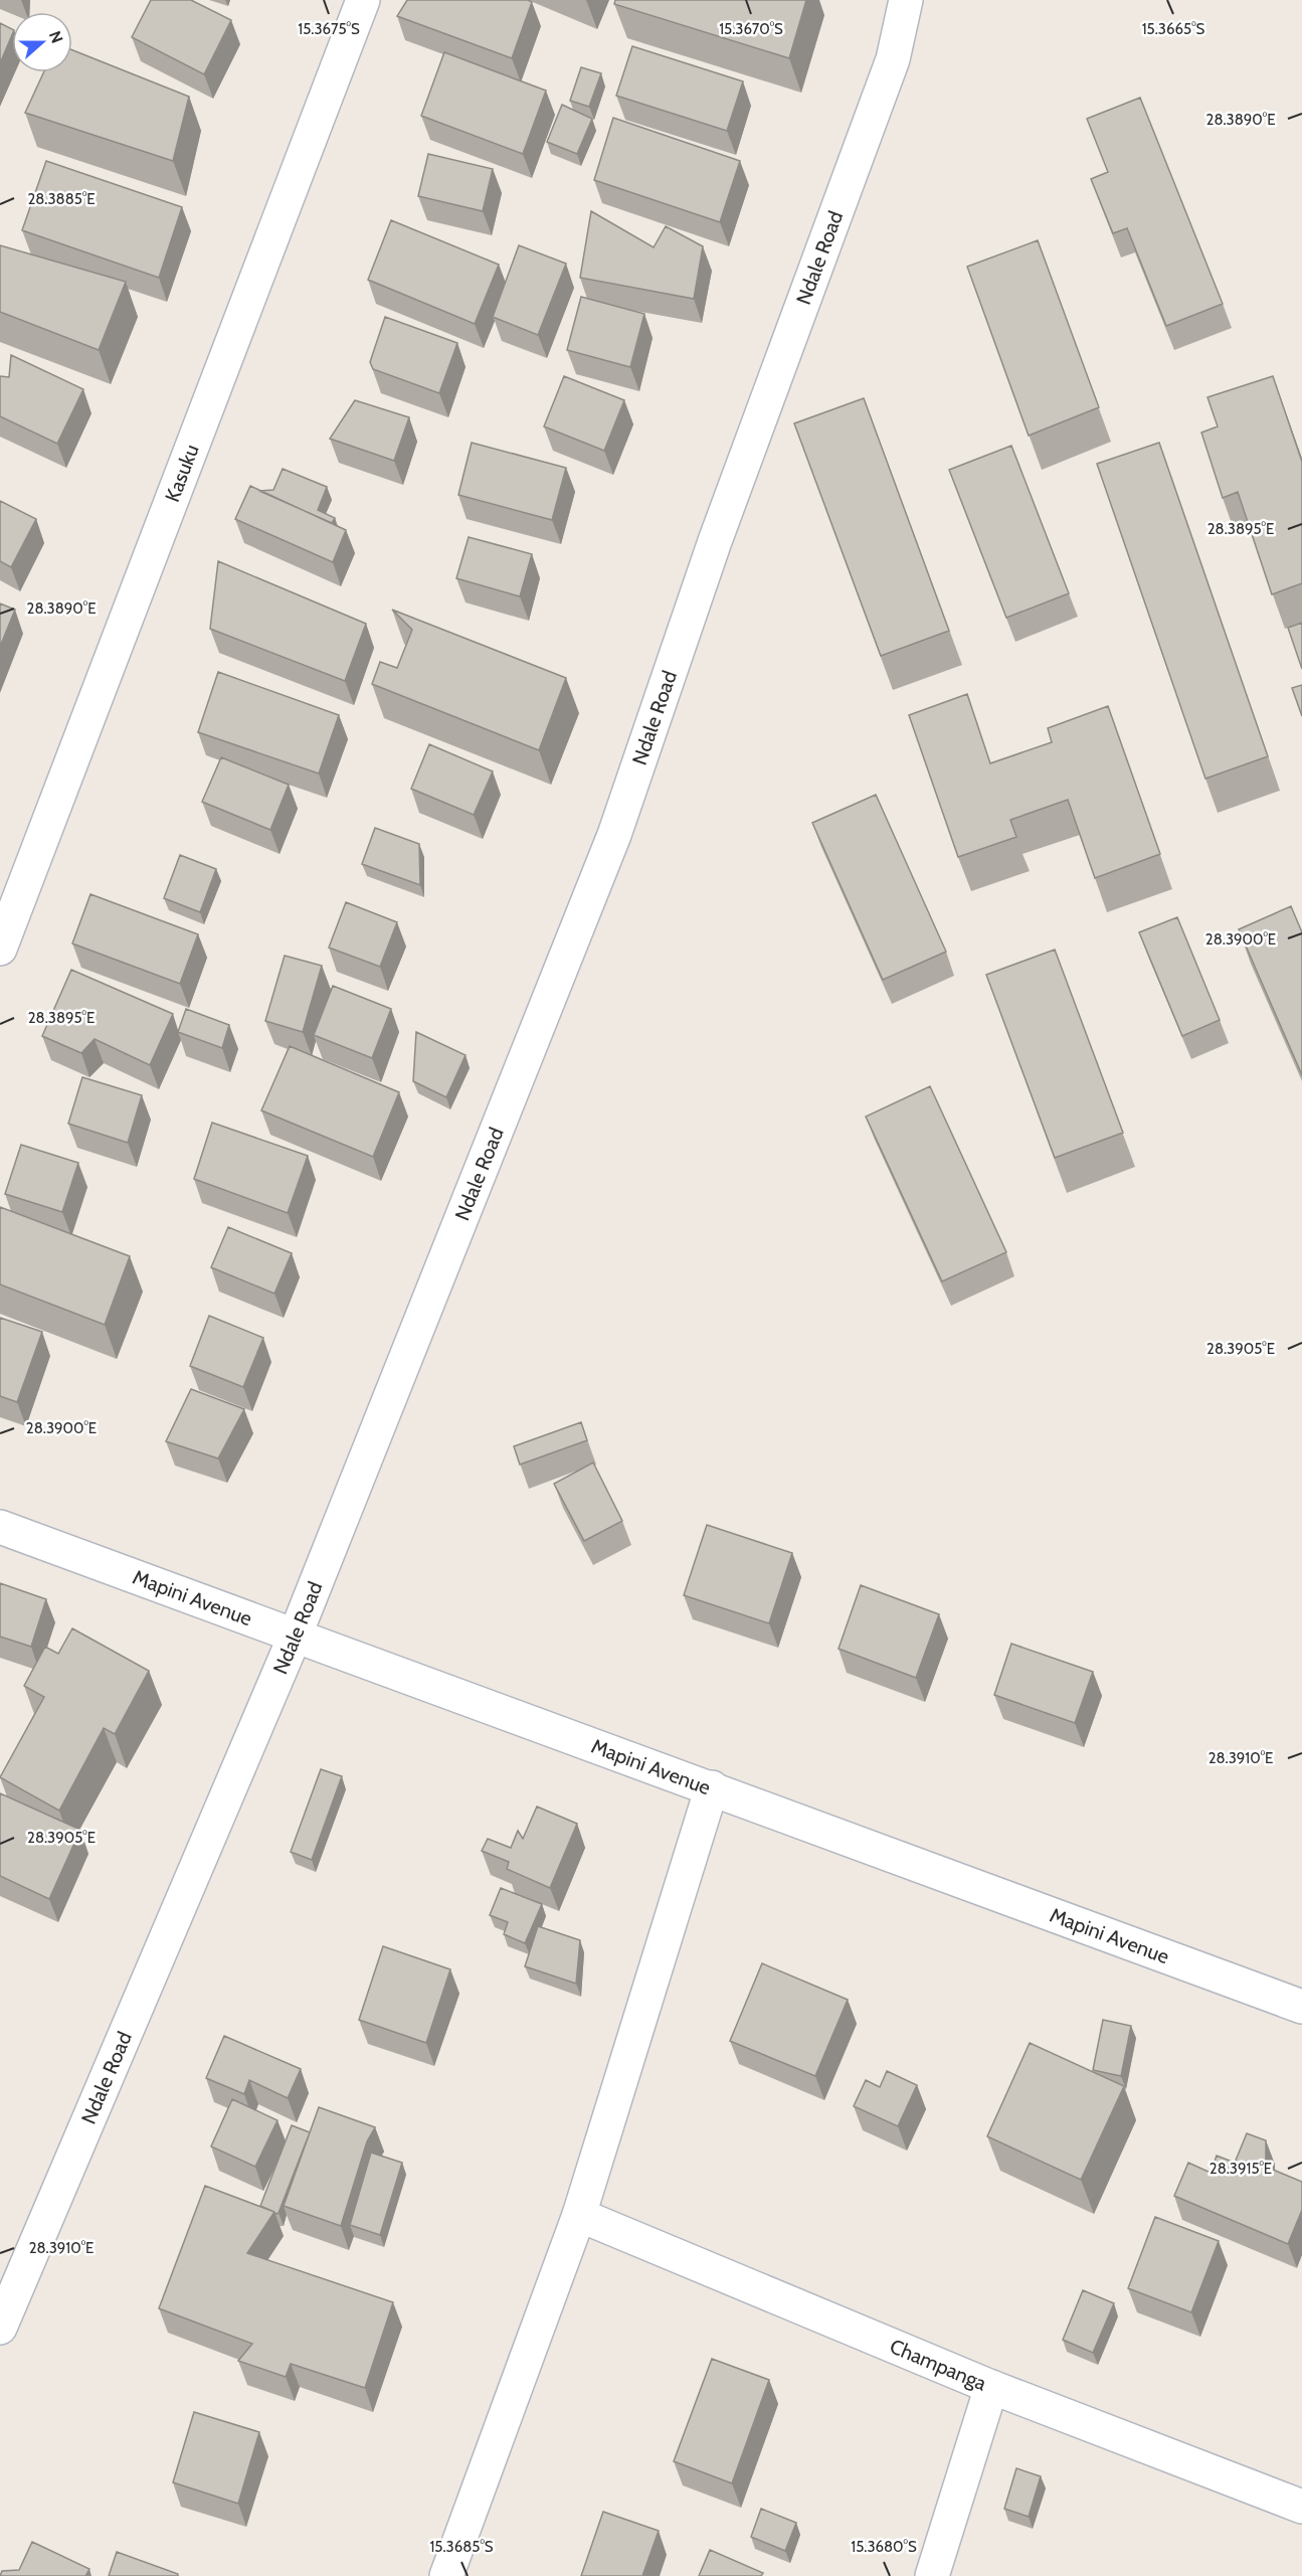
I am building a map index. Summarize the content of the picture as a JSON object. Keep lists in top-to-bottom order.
{
  "streets": {
    "street": [
      "Ndale Road",
      "Kasuku",
      "Mapini Avenue",
      "Champanga"
    ]
  },
  "crossings": [
    ["Ndale Road", "Mapini Avenue"]
  ],
  "north": "right",
  "coordinates": [
    "15.3675°S",
    "15.3665°S",
    "15.3670°S",
    "28.3890°E",
    "28.3885°E",
    "28.3895°E",
    "28.3900°E",
    "28.3905°E",
    "28.3910°E",
    "28.3915°E",
    "15.3685°S",
    "15.3680°S"
  ]
}
